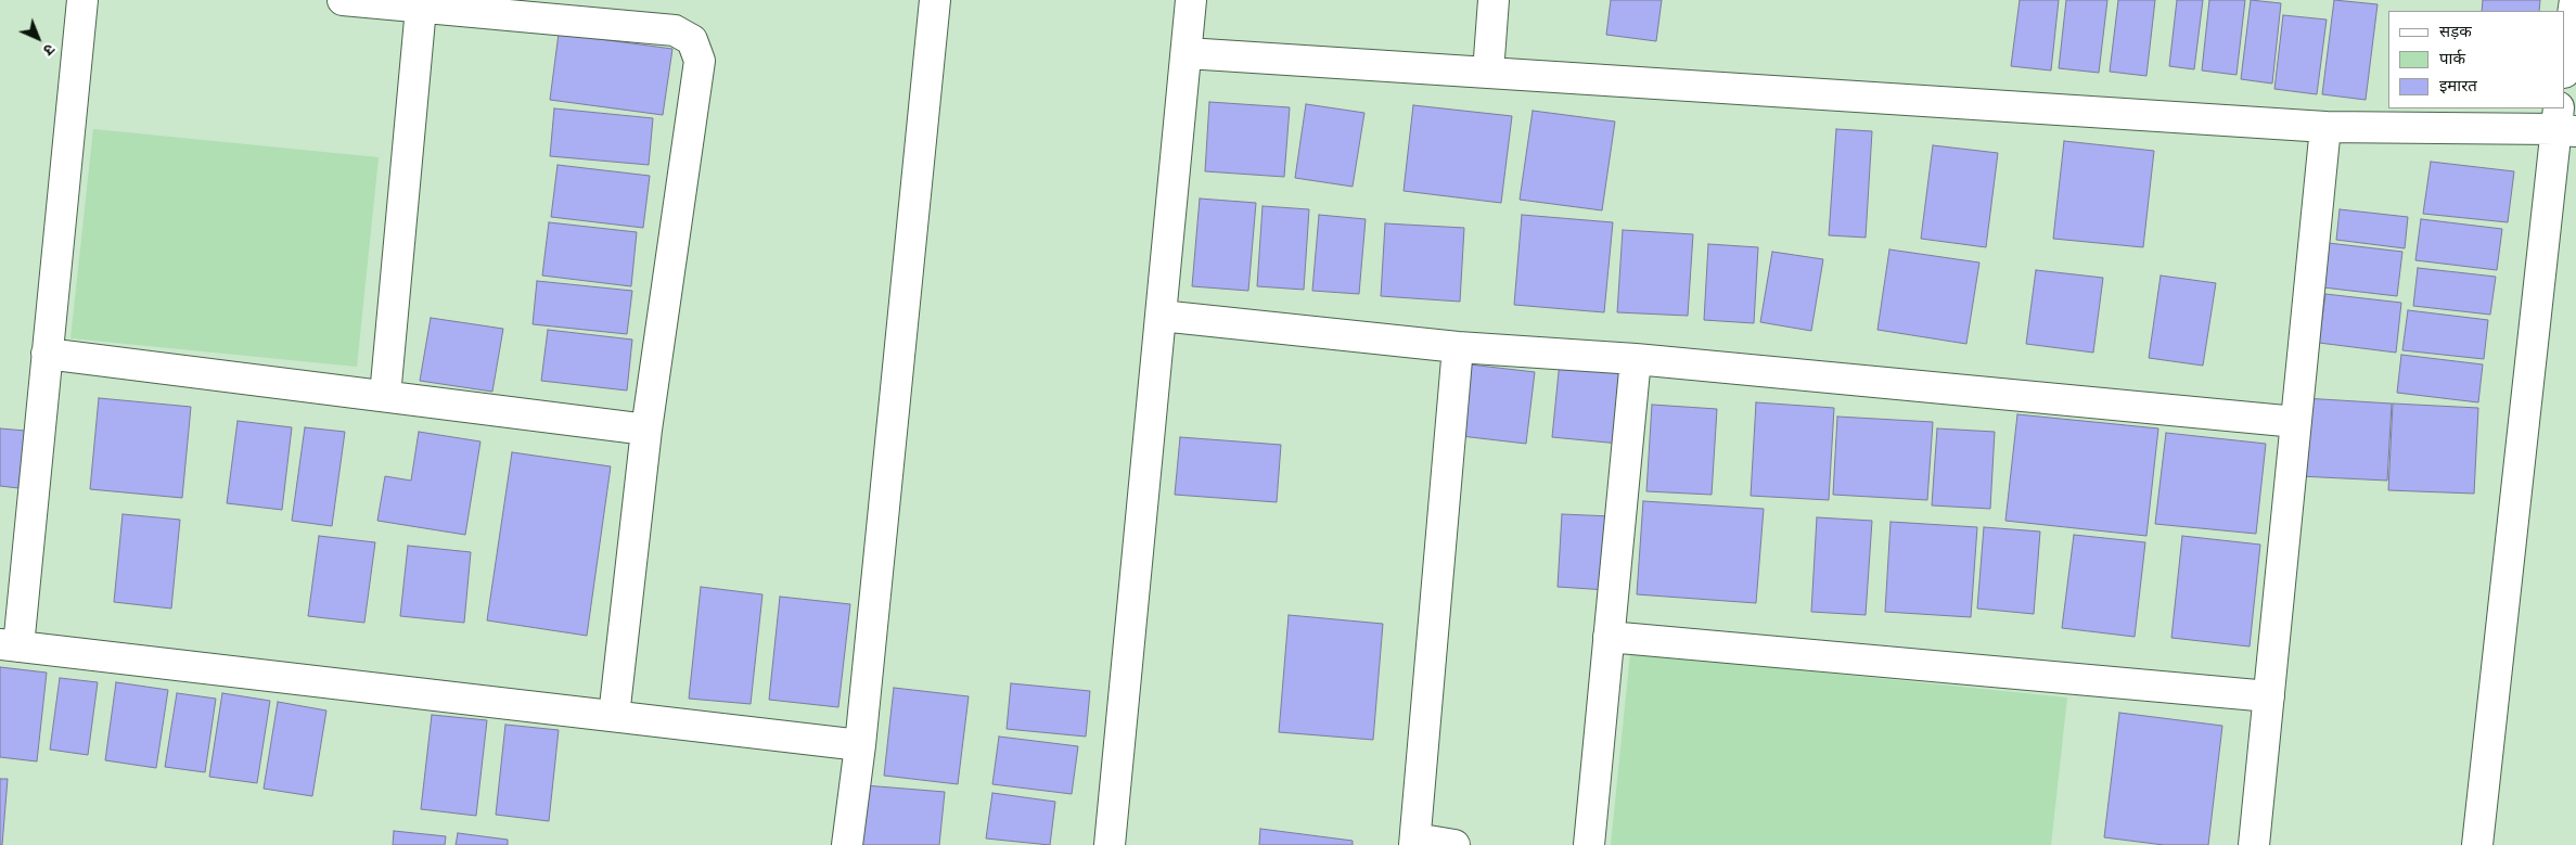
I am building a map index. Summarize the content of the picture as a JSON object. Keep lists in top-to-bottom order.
{
  "legend": ["सड़क", "पार्क", "इमारत"],
  "north": "bottom right"
}
